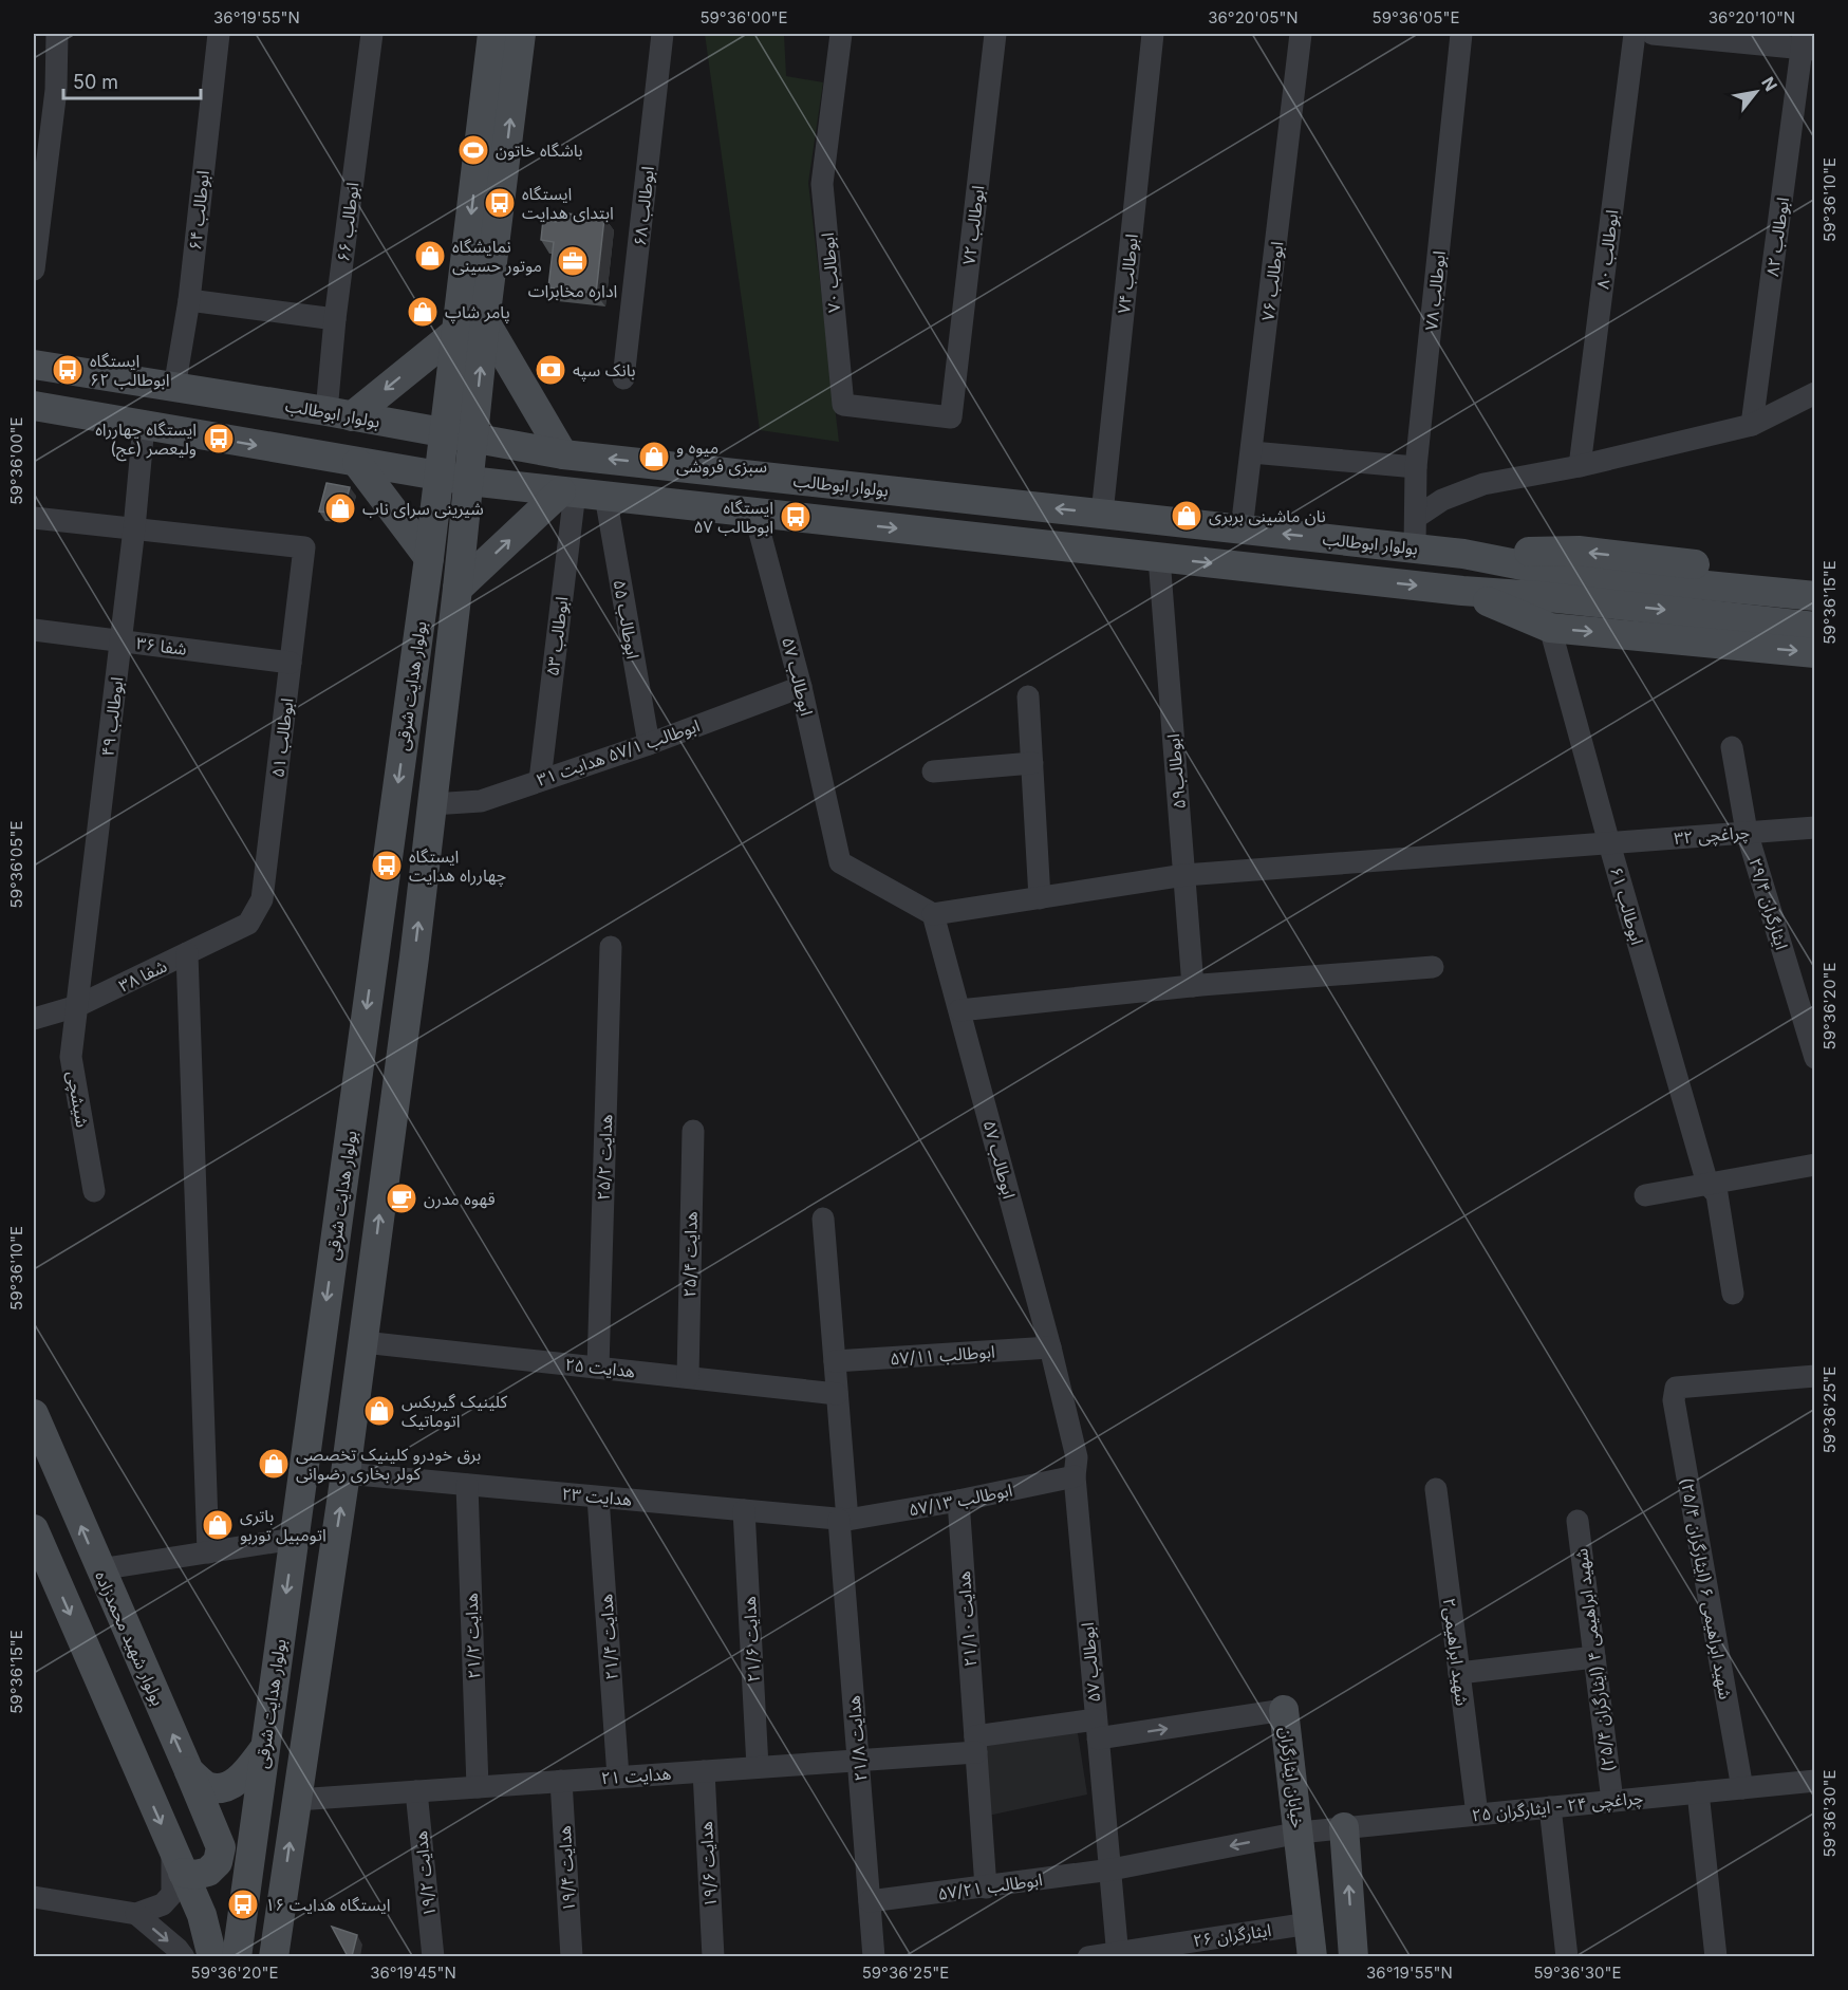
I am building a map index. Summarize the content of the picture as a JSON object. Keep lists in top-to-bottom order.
{
  "streets": {
    "main road": [
      "بولوار ابوطالب",
      "بولوار هدایت شرقی",
      "بولوار شهید محمدزاده",
      "خیابان ایثارگران"
    ],
    "street": [
      "ابوطالب ۶۸",
      "ابوطالب ۶۴",
      "ابوطالب ۶۶",
      "ابوطالب ۷۲",
      "ابوطالب ۸۲",
      "ابوطالب ۸۰",
      "ابوطالب ۷۰",
      "ابوطالب ۷۴",
      "ابوطالب ۷۶",
      "ابوطالب ۷۸",
      "ابوطالب ۵۵",
      "ابوطالب ۵۳",
      "شفا ۳۶",
      "ابوطالب ۵۷",
      "ابوطالب ۴۹",
      "ابوطالب ۵۱",
      "ابوطالب ۵۷/۱ هدایت ۳۱",
      "ابوطالب۵۹",
      "چراغچی ۳۲",
      "ایثارگران ۲۹/۴",
      "ابوطالب ۶۱",
      "شفا ۳۸",
      "شیشچی",
      "هدایت ۲۵/۲",
      "هدایت ۲۵/۴",
      "ابوطالب ۵۷/۱۱",
      "هدایت ۲۵",
      "هدایت ۲۳",
      "ابوطالب ۵۷/۱۳",
      "شهید ابراهیمی ۶ (ایثارگران ۲۵/۴)",
      "هدایت ۲۱/۱۰",
      "هدایت ۲۱/۲",
      "هدایت ۲۱/۴",
      "هدایت ۲۱/۶",
      "شهید ابراهیمی۲",
      "شهید ابراهیمی ۴ (ایثارگران ۲۵/۴)",
      "هدایت ۲۱/۸",
      "هدایت ۲۱",
      "چراغچی ۲۴ - ایثارگران ۲۵",
      "هدایت ۱۹/۶",
      "هدایت ۱۹/۴",
      "هدایت ۱۹/۲",
      "ابوطالب ۵۷/۲۱",
      "ایثارگران ۲۶"
    ]
  },
  "crossings": [
    ["ابوطالب ۶۴", "بولوار ابوطالب"],
    ["ابوطالب ۶۶", "بولوار ابوطالب"],
    ["ابوطالب ۷۲", "ابوطالب ۷۰"],
    ["ابوطالب ۷۴", "بولوار ابوطالب"],
    ["ابوطالب ۷۶", "بولوار ابوطالب"],
    ["ابوطالب ۷۸", "بولوار ابوطالب"],
    ["بولوار ابوطالب", "بولوار هدایت شرقی"],
    ["ابوطالب ۵۵", "ابوطالب ۵۷/۱ هدایت ۳۱"],
    ["ابوطالب ۵۳", "ابوطالب ۵۷/۱ هدایت ۳۱"],
    ["شفا ۳۶", "ابوطالب ۴۹"],
    ["شفا ۳۶", "ابوطالب ۵۱"],
    ["ابوطالب ۵۷", "ابوطالب ۵۷/۱ هدایت ۳۱"],
    ["ابوطالب ۵۷", "چراغچی ۳۲"],
    ["ابوطالب ۵۷", "ابوطالب ۵۷/۱۱"],
    ["ابوطالب ۵۷", "ابوطالب ۵۷/۱۳"],
    ["ابوطالب ۵۷", "خیابان ایثارگران"],
    ["ابوطالب ۵۷", "ابوطالب ۵۷/۲۱"],
    ["ابوطالب ۵۷", "ایثارگران ۲۶"],
    ["بولوار هدایت شرقی", "ابوطالب ۵۷/۱ هدایت ۳۱"],
    ["بولوار هدایت شرقی", "هدایت ۲۵"],
    ["بولوار هدایت شرقی", "هدایت ۲۳"],
    ["بولوار هدایت شرقی", "هدایت ۲۱"],
    ["ابوطالب ۴۹", "ابوطالب ۵۱"],
    ["ابوطالب ۴۹", "شفا ۳۸"],
    ["ابوطالب ۴۹", "شیشچی"],
    ["ابوطالب ۵۱", "شفا ۳۸"],
    ["ابوطالب۵۹", "چراغچی ۳۲"],
    ["چراغچی ۳۲", "ایثارگران ۲۹/۴"],
    ["چراغچی ۳۲", "ابوطالب ۶۱"],
    ["شفا ۳۸", "شیشچی"],
    ["هدایت ۲۵/۲", "هدایت ۲۵"],
    ["هدایت ۲۵/۴", "هدایت ۲۵"],
    ["ابوطالب ۵۷/۱۱", "هدایت ۲۱/۸"],
    ["هدایت ۲۵", "هدایت ۲۱/۸"],
    ["هدایت ۲۳", "ابوطالب ۵۷/۱۳"],
    ["هدایت ۲۳", "هدایت ۲۱/۲"],
    ["هدایت ۲۳", "هدایت ۲۱/۴"],
    ["هدایت ۲۳", "هدایت ۲۱/۶"],
    ["هدایت ۲۳", "هدایت ۲۱/۸"],
    ["ابوطالب ۵۷/۱۳", "هدایت ۲۱/۱۰"],
    ["ابوطالب ۵۷/۱۳", "هدایت ۲۱/۸"],
    ["شهید ابراهیمی ۶ (ایثارگران ۲۵/۴)", "چراغچی ۲۴ - ایثارگران ۲۵"],
    ["هدایت ۲۱/۱۰", "هدایت ۲۱"],
    ["هدایت ۲۱/۱۰", "خیابان ایثارگران"],
    ["هدایت ۲۱/۱۰", "ابوطالب ۵۷/۲۱"],
    ["هدایت ۲۱/۲", "هدایت ۲۱"],
    ["هدایت ۲۱/۴", "هدایت ۲۱"],
    ["هدایت ۲۱/۶", "هدایت ۲۱"],
    ["شهید ابراهیمی۲", "چراغچی ۲۴ - ایثارگران ۲۵"],
    ["شهید ابراهیمی ۴ (ایثارگران ۲۵/۴)", "چراغچی ۲۴ - ایثارگران ۲۵"],
    ["هدایت ۲۱/۸", "هدایت ۲۱"],
    ["هدایت ۲۱/۸", "ابوطالب ۵۷/۲۱"],
    ["هدایت ۲۱", "خیابان ایثارگران"],
    ["هدایت ۲۱", "هدایت ۱۹/۶"],
    ["هدایت ۲۱", "هدایت ۱۹/۴"],
    ["هدایت ۲۱", "هدایت ۱۹/۲"],
    ["خیابان ایثارگران", "چراغچی ۲۴ - ایثارگران ۲۵"],
    ["خیابان ایثارگران", "ابوطالب ۵۷/۲۱"],
    ["خیابان ایثارگران", "ایثارگران ۲۶"],
    ["چراغچی ۲۴ - ایثارگران ۲۵", "ابوطالب ۵۷/۲۱"]
  ],
  "one_way": ["ابوطالب ۵۷/۲۱"],
  "places": {
    "sports": ["باشگاه خاتون"],
    "bus stop": [
      "ایستگاه ابتدای هدایت",
      "ایستگاه ابوطالب ۶۲",
      "ایستگاه چهارراه ولیعصر (عج)",
      "ایستگاه ابوطالب ۵۷",
      "ایستگاه چهارراه هدایت",
      "ایستگاه هدایت ۱۶"
    ],
    "shop": [
      "نمایشگاه موتور حسینی",
      "پامر شاپ",
      "میوه و سبزی فروشی",
      "شیرینی سرای ناب",
      "نان ماشینی بربری",
      "کلینیک گیربکس اتوماتیک",
      "برق خودرو کلینیک تخصصی کولر بخاری رضوانی",
      "باتری اتومبیل توربو"
    ],
    "office": ["اداره مخابرات"],
    "bank": ["بانک سپه"],
    "cafe": ["قهوه مدرن"]
  },
  "scale_bar": "50 m",
  "north": "top right",
  "coordinates": [
    "36°19'55\"N",
    "59°36'00\"E",
    "36°20'05\"N",
    "59°36'05\"E",
    "36°20'10\"N",
    "59°36'10\"E",
    "59°36'15\"E",
    "59°36'20\"E",
    "59°36'25\"E",
    "59°36'30\"E",
    "36°19'45\"N"
  ]
}
